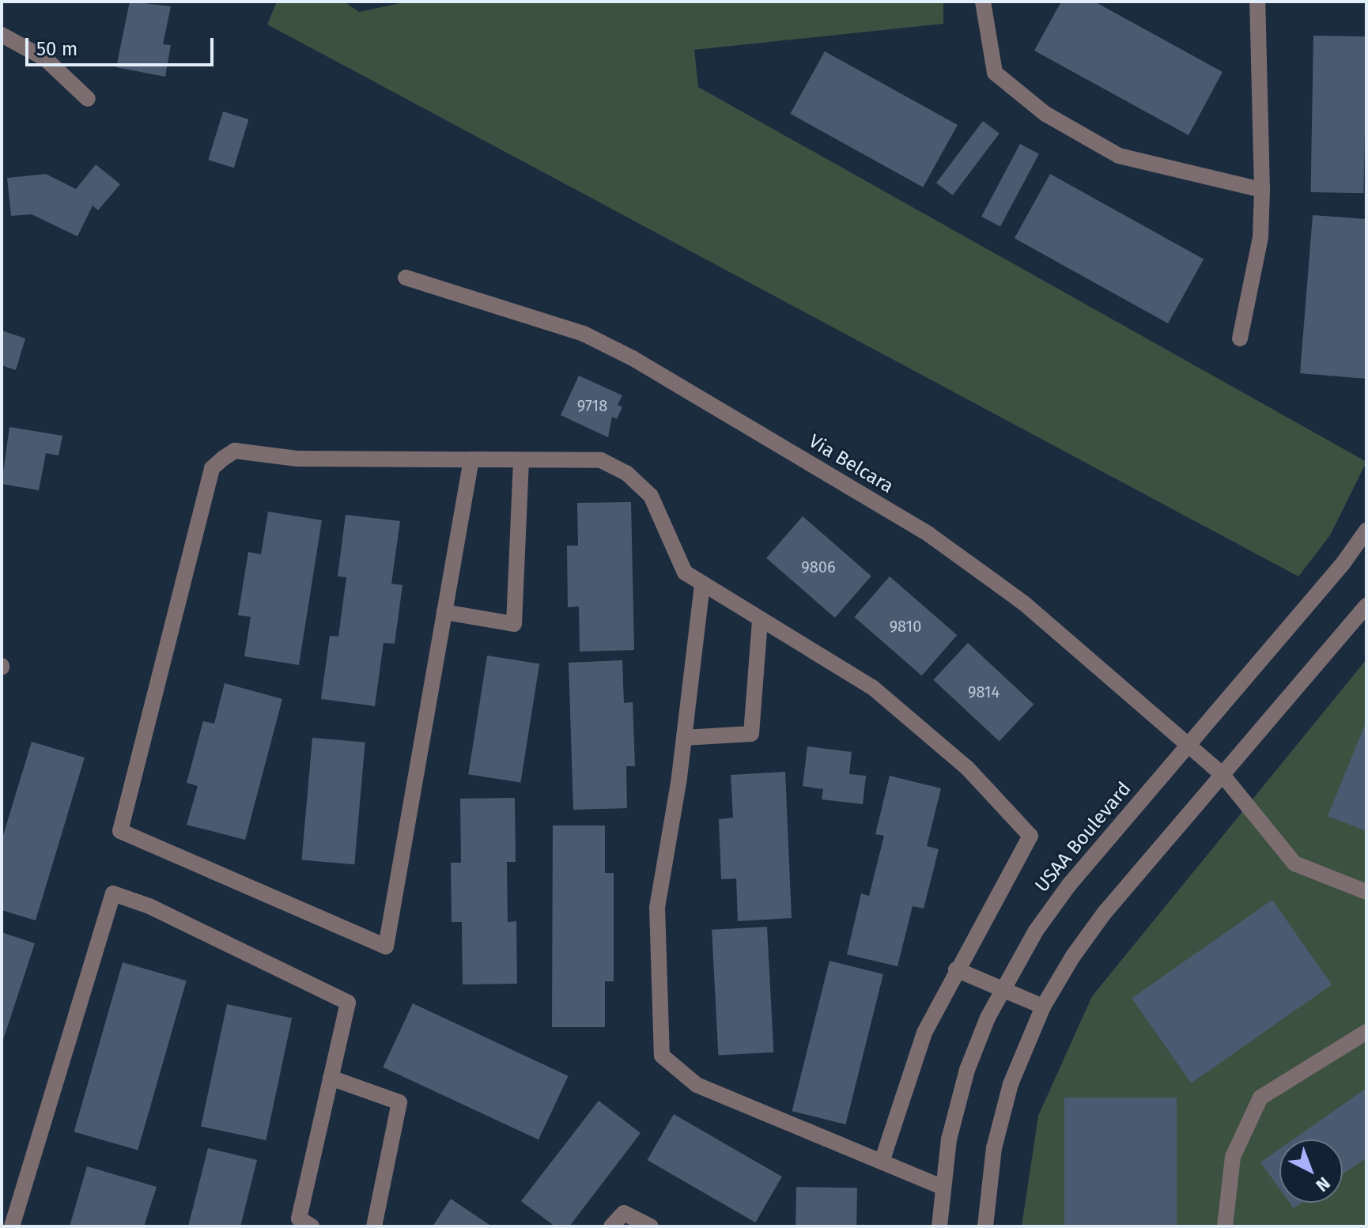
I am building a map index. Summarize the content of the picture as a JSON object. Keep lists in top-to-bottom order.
{
  "streets": {
    "street": ["Via Belcara", "USAA Boulevard"]
  },
  "crossings": [
    ["Via Belcara", "USAA Boulevard"]
  ],
  "house_numbers": [
    "9718",
    "9806",
    "9810",
    "9814"
  ],
  "scale_bar": "50 m",
  "north": "bottom right"
}
